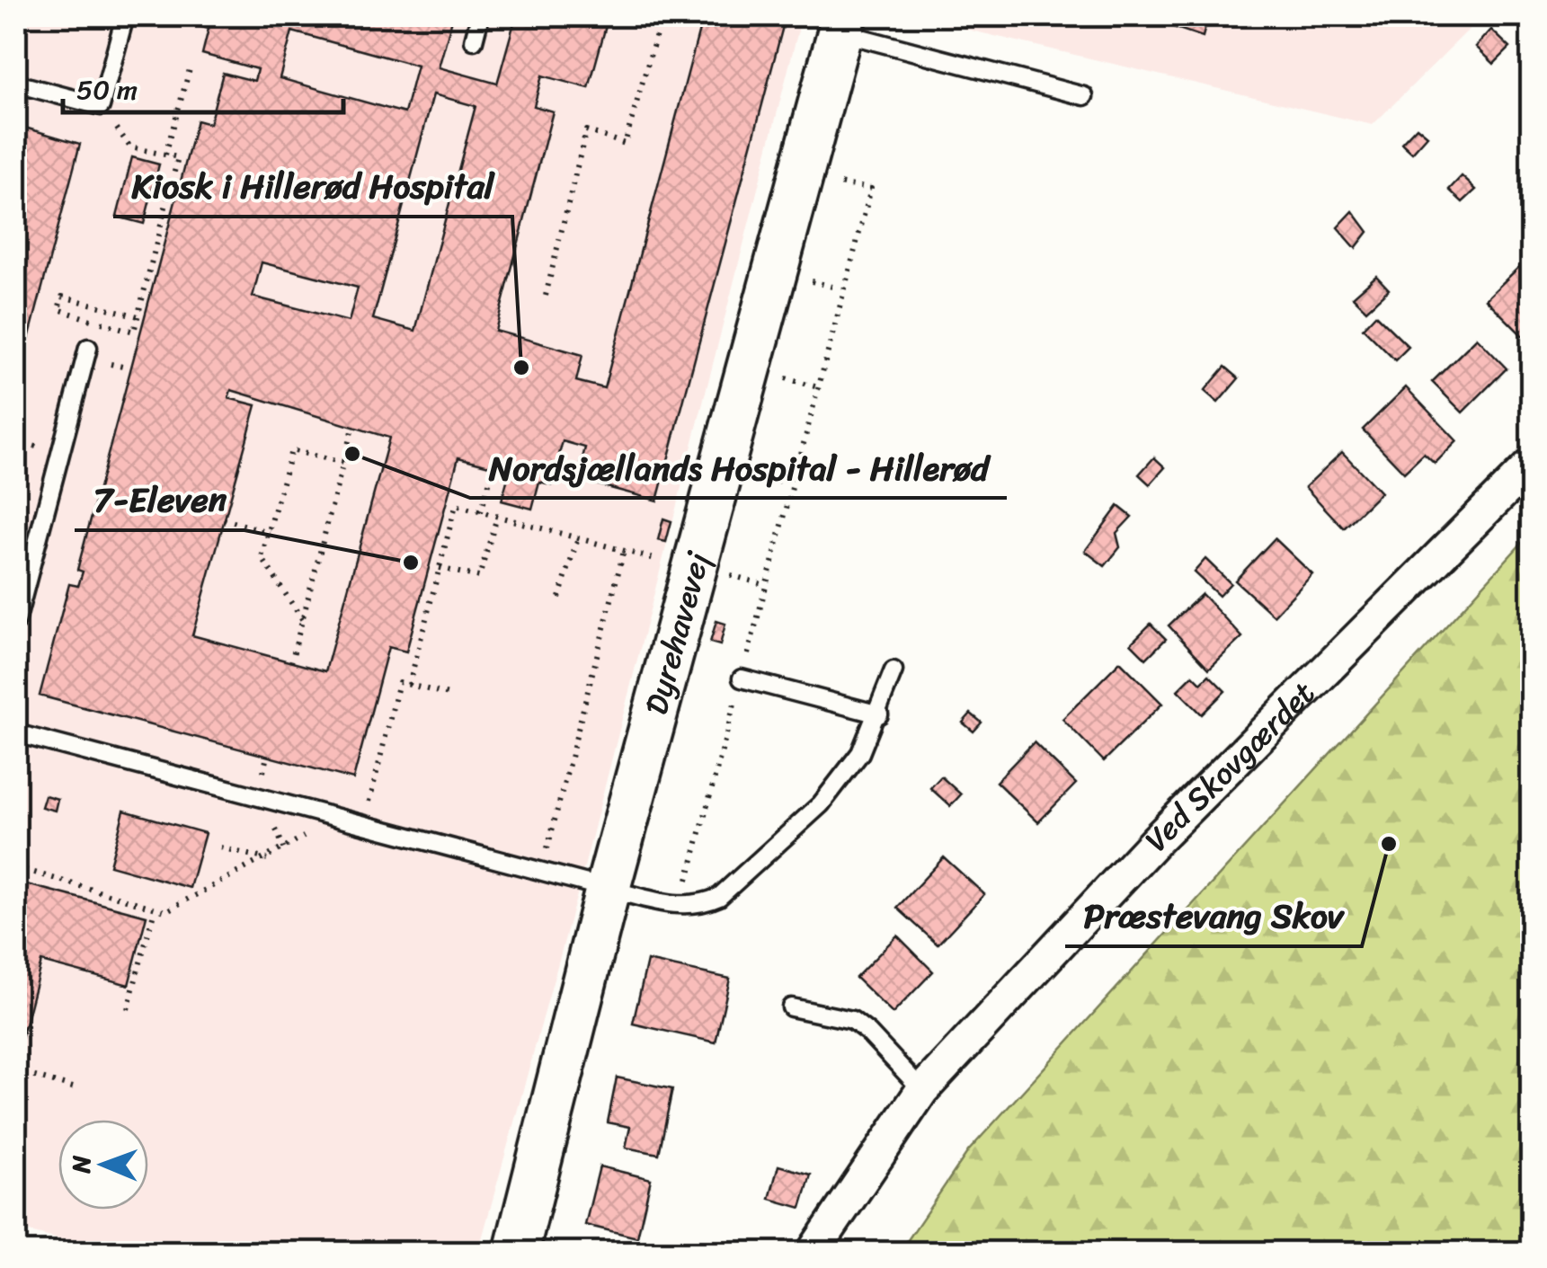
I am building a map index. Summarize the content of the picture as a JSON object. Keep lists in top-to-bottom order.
{
  "streets": {
    "street": ["Dyrehavevej", "Ved Skovgærdet"]
  },
  "places": [
    "Kiosk i Hillerød Hospital",
    "Nordsjællands Hospital - Hillerød",
    "7-Eleven",
    "Præstevang Skov"
  ],
  "scale_bar": "50 m",
  "north": "left"
}
